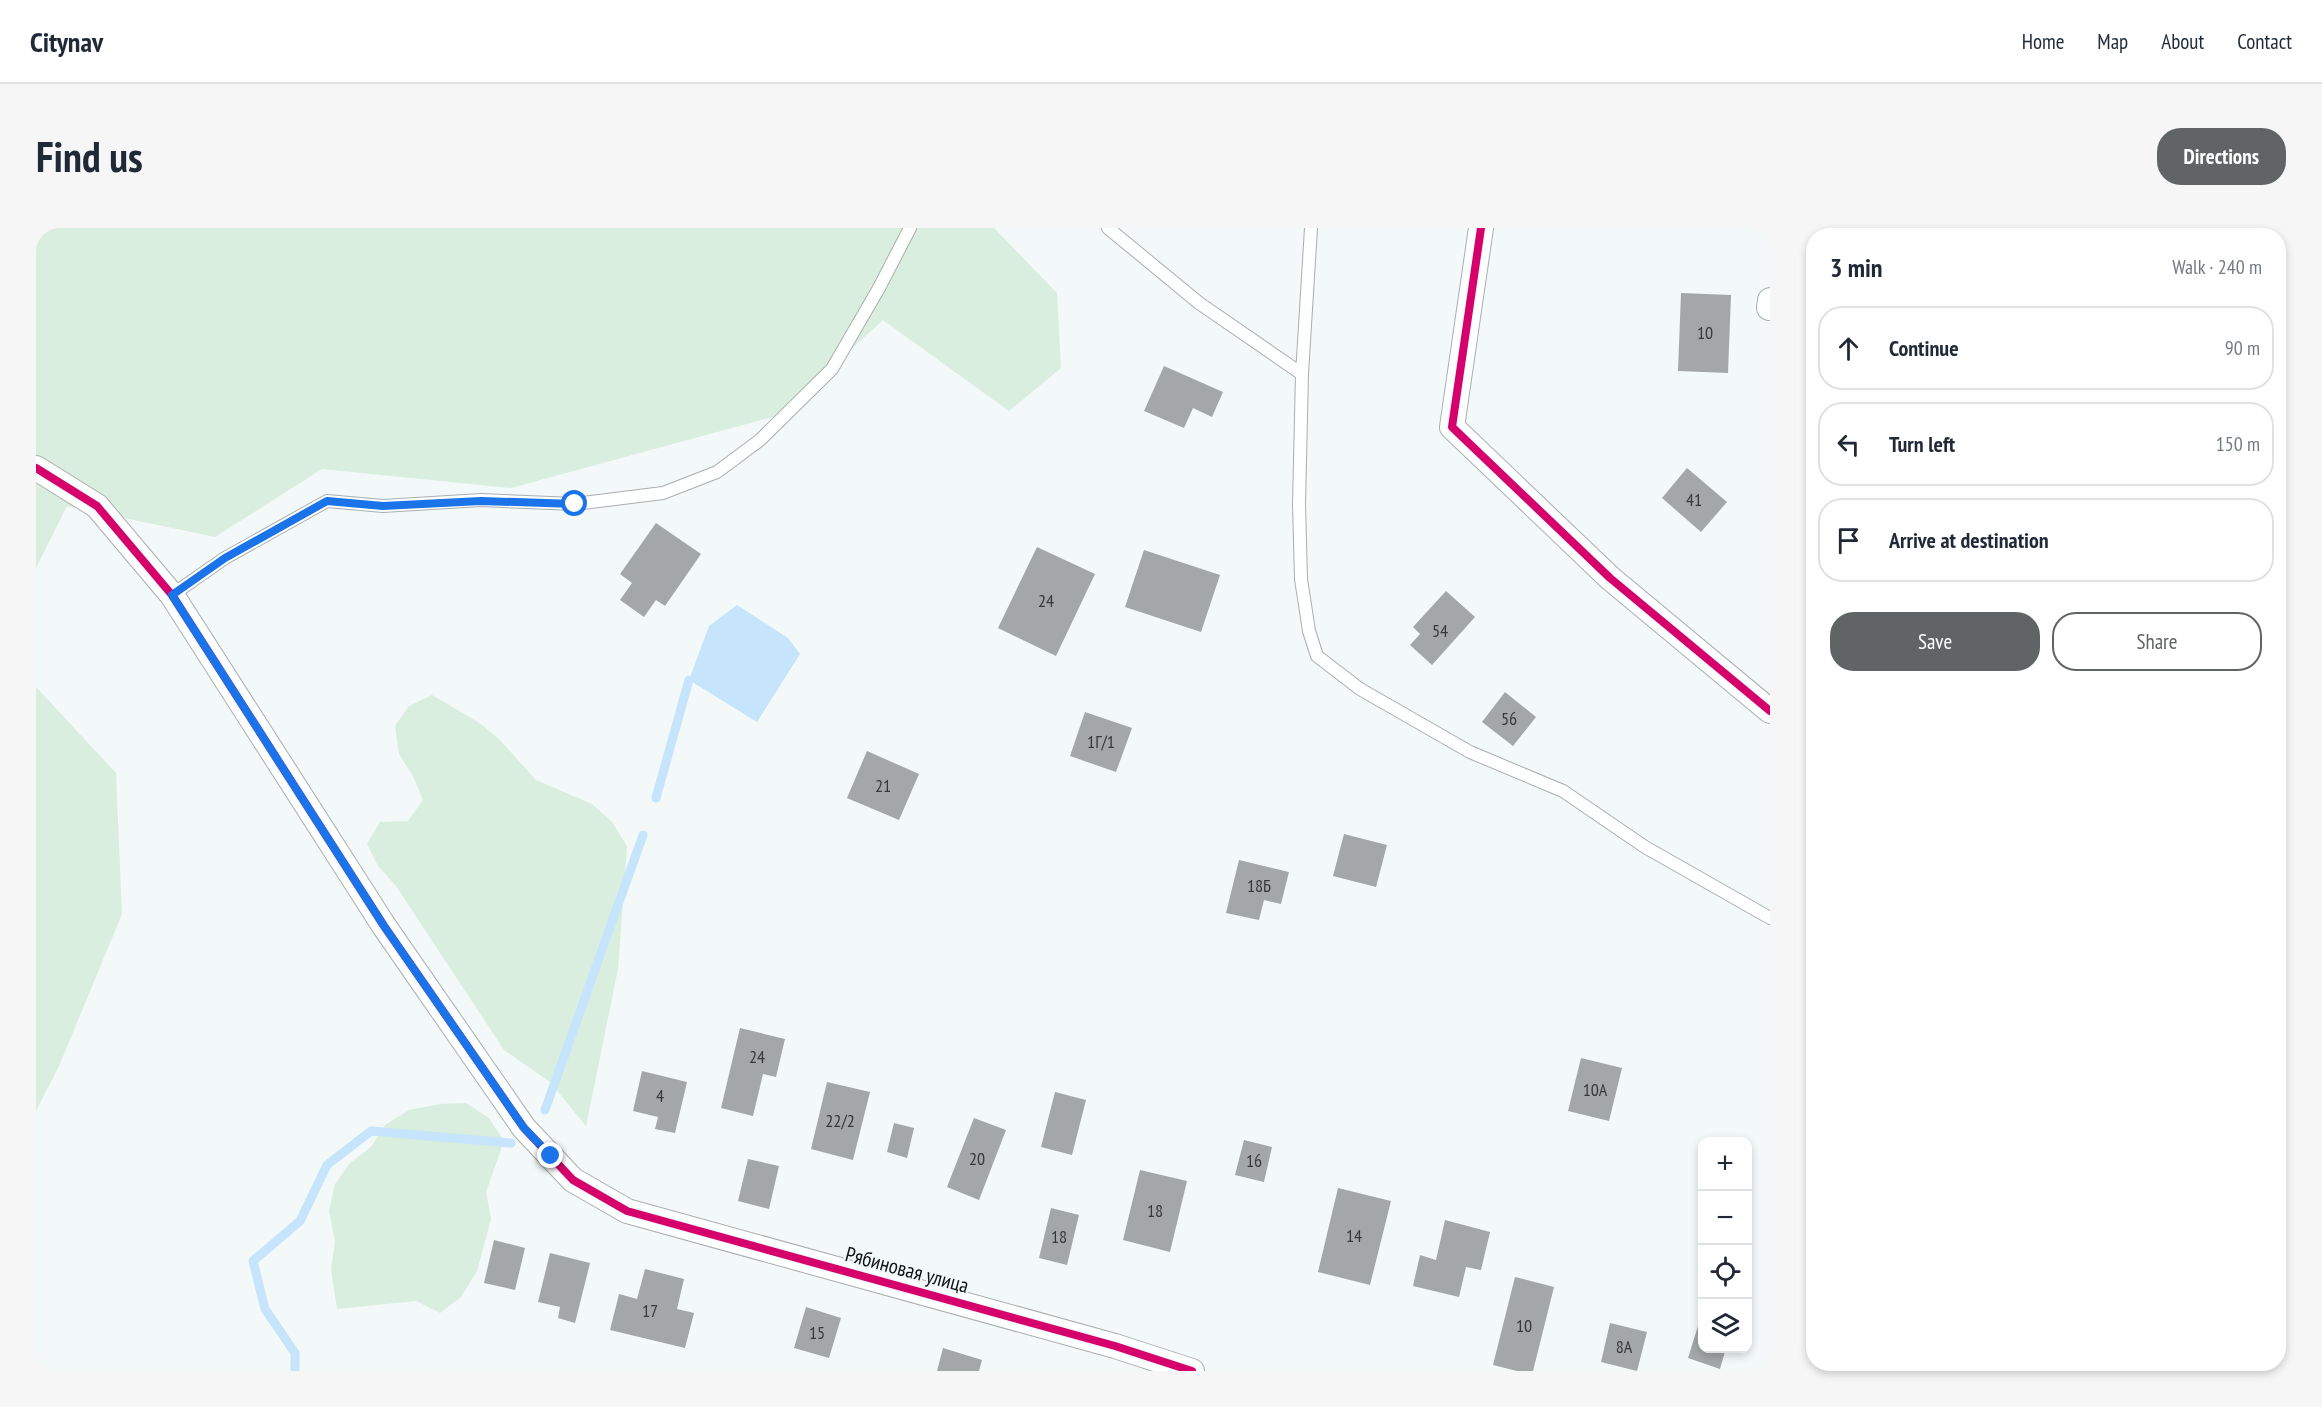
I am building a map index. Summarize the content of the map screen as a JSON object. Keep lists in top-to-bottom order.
{
  "streets": {
    "street": ["Рябиновая улица"]
  },
  "house_numbers": [
    "10",
    "41",
    "24",
    "54",
    "56",
    "1Г/1",
    "21",
    "18Б",
    "24",
    "10А",
    "4",
    "22/2",
    "20",
    "16",
    "18",
    "14",
    "18",
    "17",
    "10",
    "15",
    "8А"
  ],
  "page": {
    "header": "Citynav",
    "nav": [
      "Home",
      "Map",
      "About",
      "Contact"
    ],
    "buttons": [
      "Directions",
      ["Save", "Share"]
    ],
    "title": "Find us",
    "heading": ["3 min", "Walk · 240 m"],
    "list": [
      ["Continue", "90 m"],
      ["Turn left", "150 m"],
      "Arrive at destination"
    ],
    "map_buttons": ["+", "−"]
  }
}
